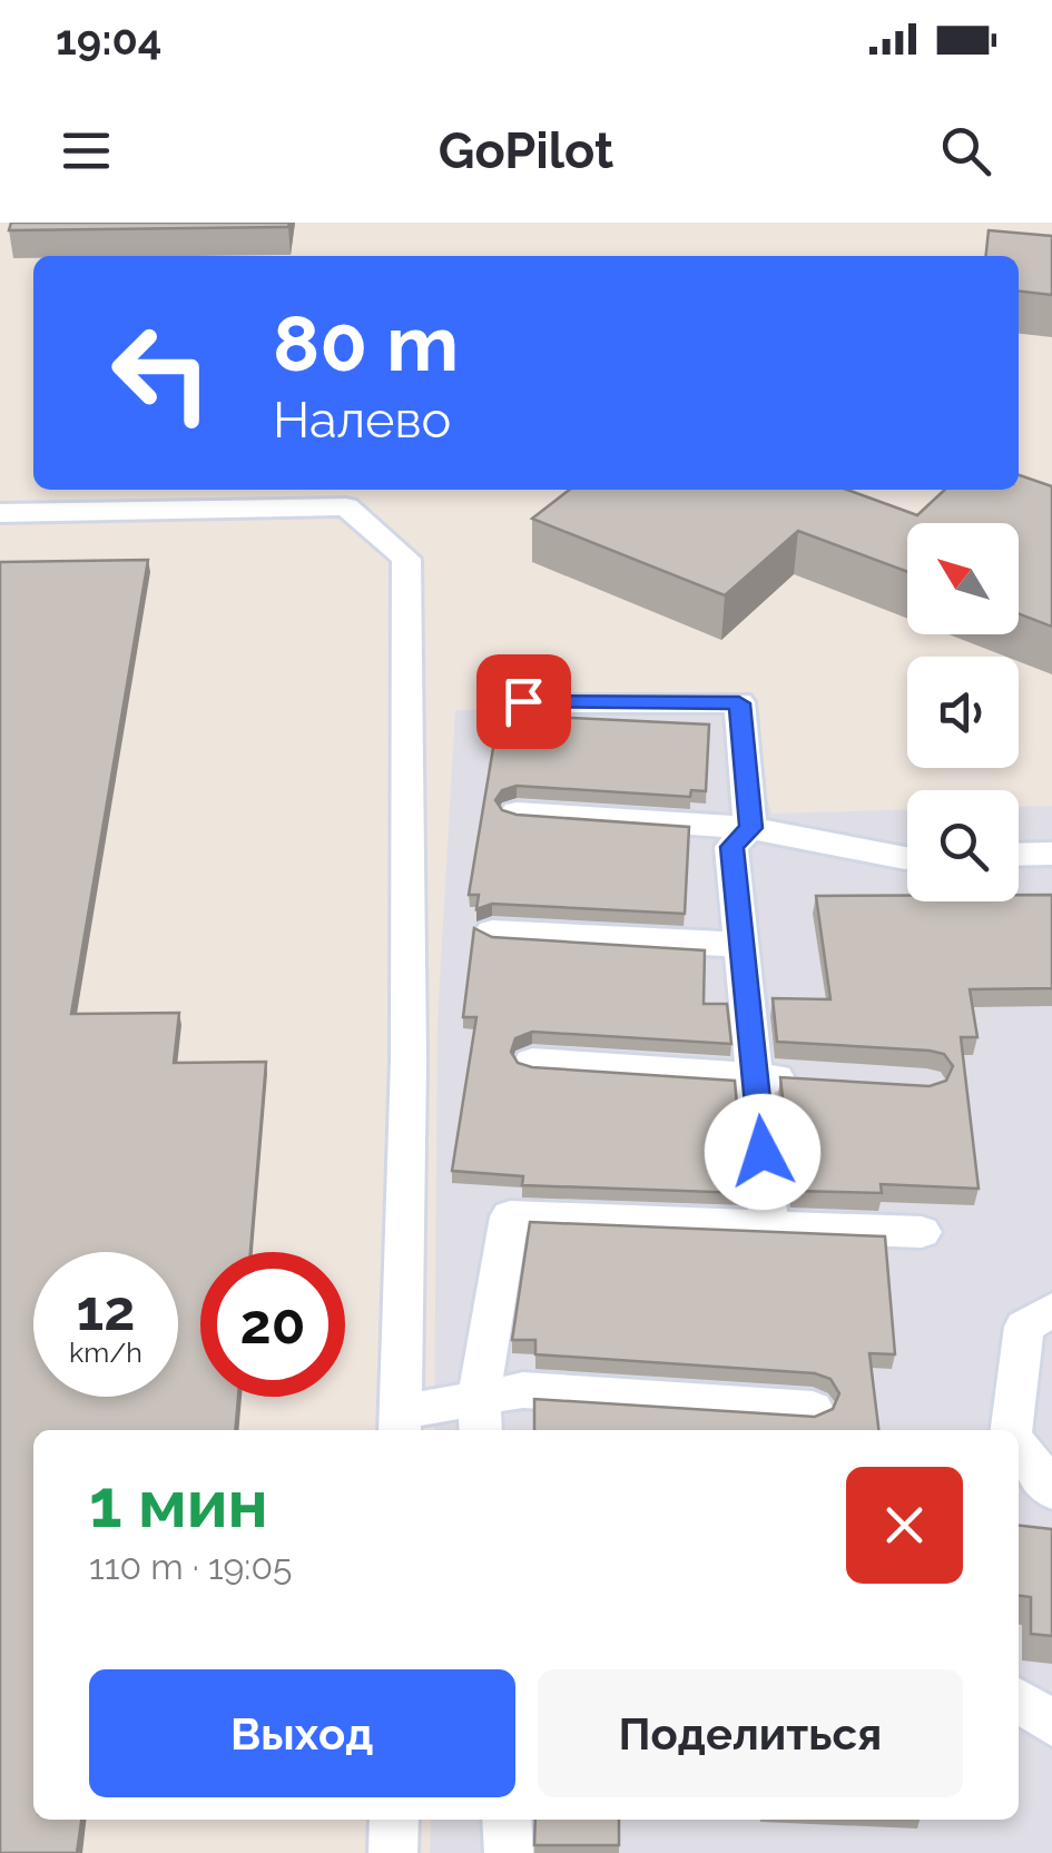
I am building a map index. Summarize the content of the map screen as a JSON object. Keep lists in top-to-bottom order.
{
  "north": "top left",
  "page": {
    "status": "19:04",
    "header": "GoPilot",
    "turn": ["80 m", "Налево"],
    "speed": "12 km/h",
    "limit": "20",
    "heading": ["1 мин", "110 m · 19:05"],
    "buttons": ["Выход", "Поделиться"]
  }
}
